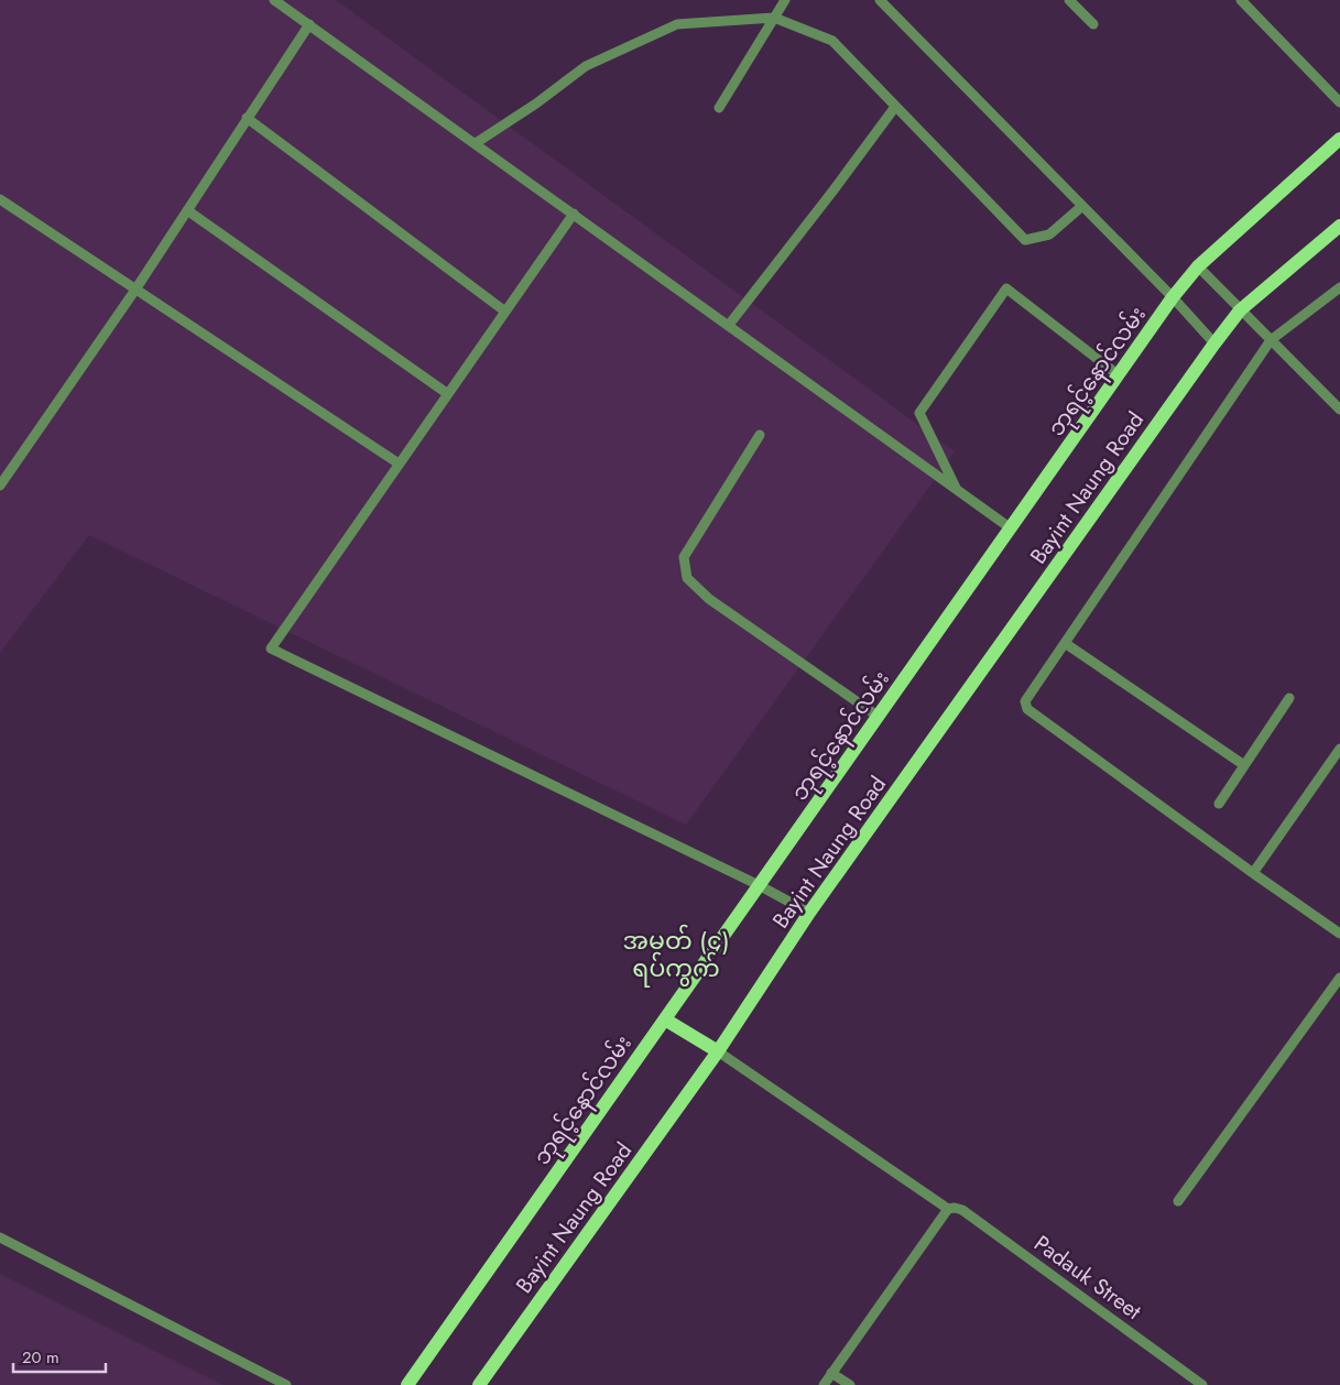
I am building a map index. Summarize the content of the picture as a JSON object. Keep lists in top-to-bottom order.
{
  "streets": {
    "main road": ["ဘုရင့်နောင်လမ်း", "Bayint Naung Road"],
    "street": ["Padauk Street"]
  },
  "crossings": [
    ["Bayint Naung Road", "Padauk Street"]
  ],
  "districts": ["အမှတ် (၄) ရပ်ကွက်"],
  "scale_bar": "20 m"
}
